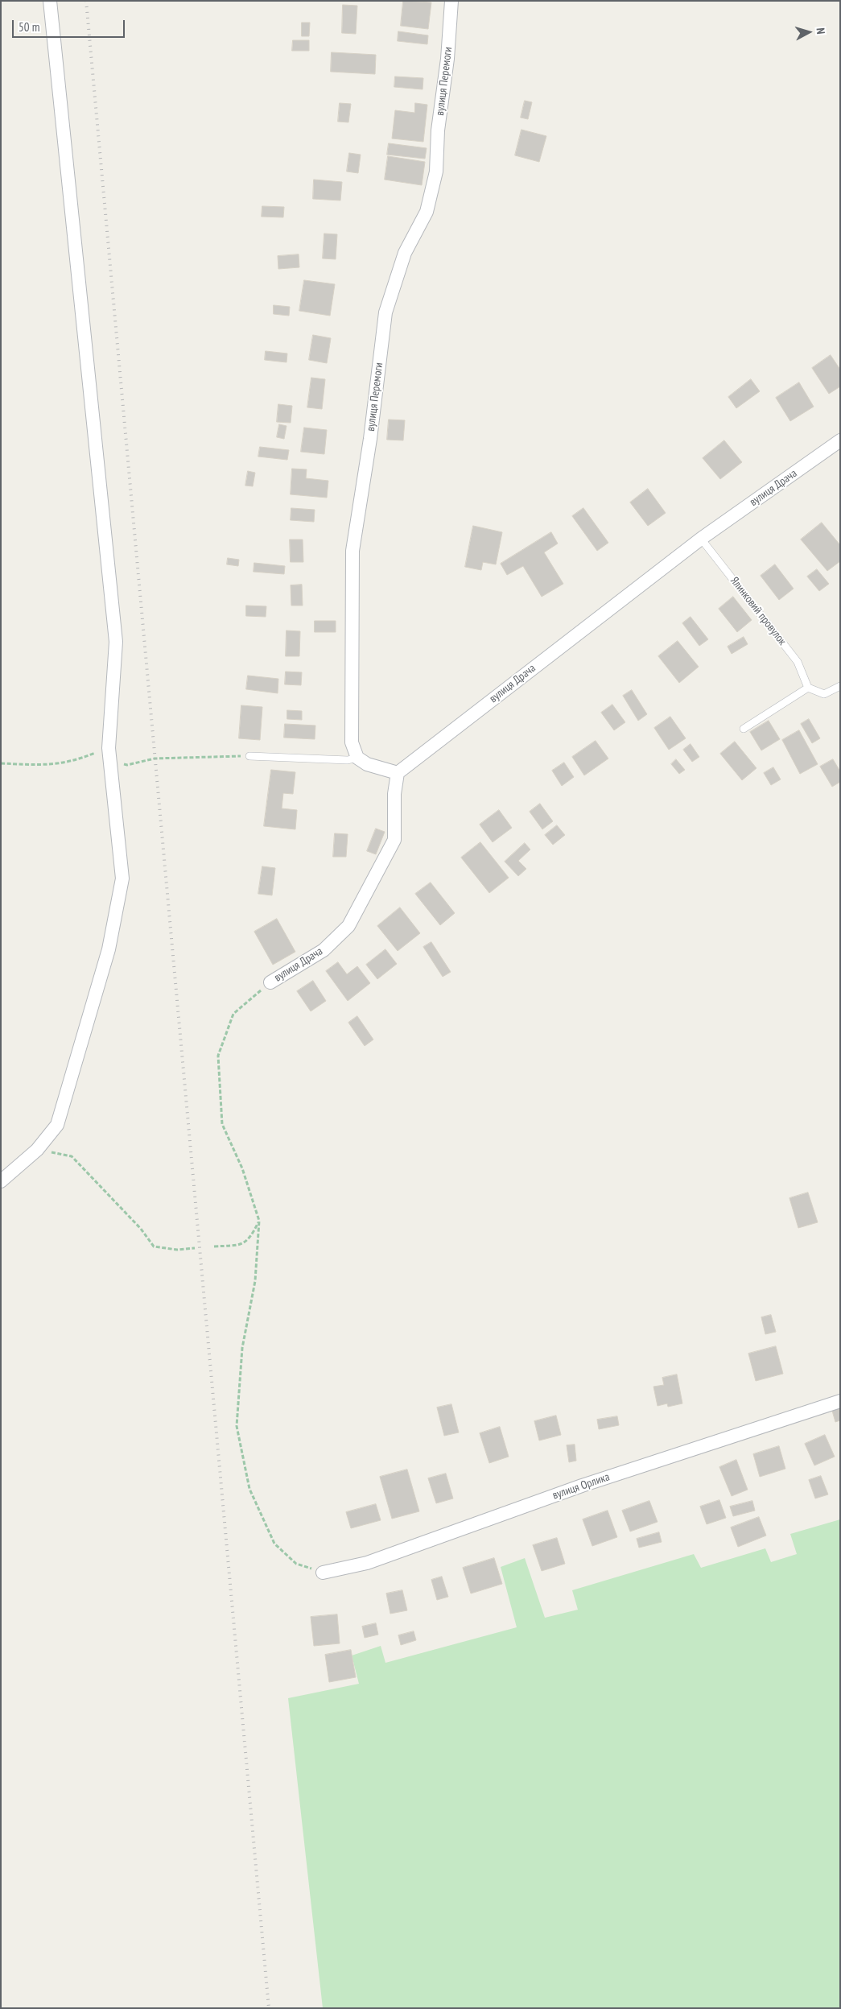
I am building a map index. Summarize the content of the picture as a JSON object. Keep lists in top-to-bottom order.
{
  "streets": {
    "street": ["вулиця Перемоги", "вулиця Драча", "вулиця Орлика"],
    "lane": ["Ялинковий провулок"]
  },
  "crossings": [
    ["вулиця Драча", "Ялинковий провулок"]
  ],
  "scale_bar": "50 m",
  "north": "right"
}
